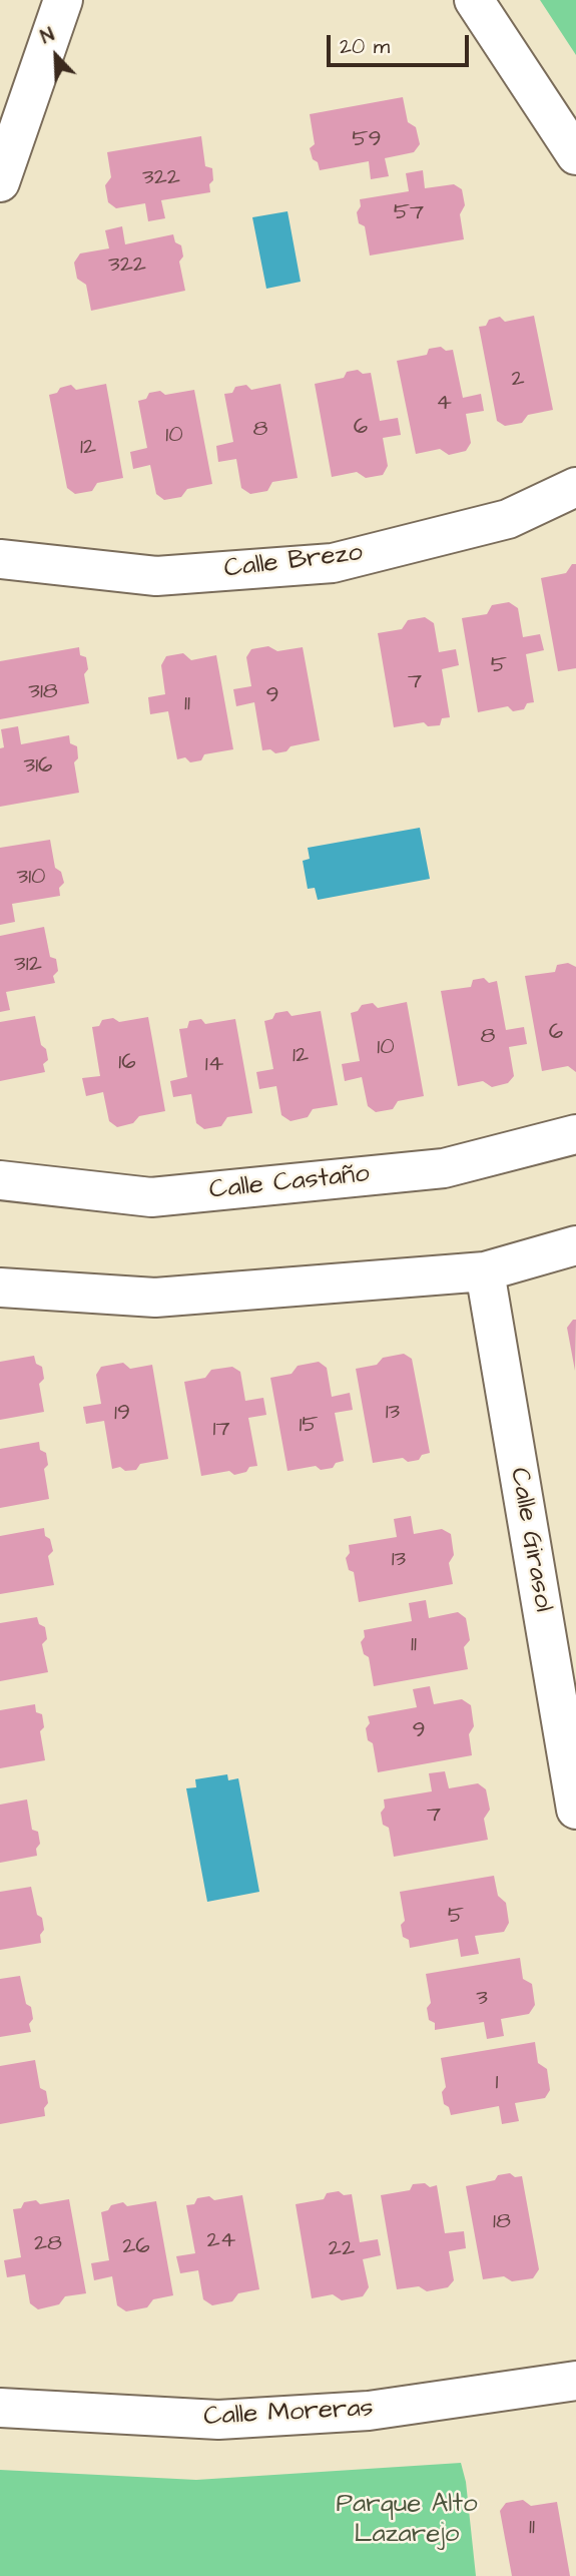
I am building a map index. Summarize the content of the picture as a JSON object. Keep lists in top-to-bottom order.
{
  "streets": {
    "street": [
      "Calle Brezo",
      "Calle Castaño",
      "Calle Girasol",
      "Calle Moreras"
    ]
  },
  "parks": ["Parque Alto Lazarejo"],
  "house_numbers": [
    "59",
    "322",
    "57",
    "322",
    "2",
    "4",
    "6",
    "8",
    "10",
    "12",
    "5",
    "7",
    "318",
    "9",
    "11",
    "316",
    "310",
    "312",
    "6",
    "8",
    "10",
    "12",
    "16",
    "14",
    "13",
    "19",
    "15",
    "17",
    "13",
    "11",
    "9",
    "7",
    "5",
    "3",
    "1",
    "18",
    "24",
    "28",
    "26",
    "22",
    "11"
  ],
  "scale_bar": "20 m",
  "north": "top left"
}
